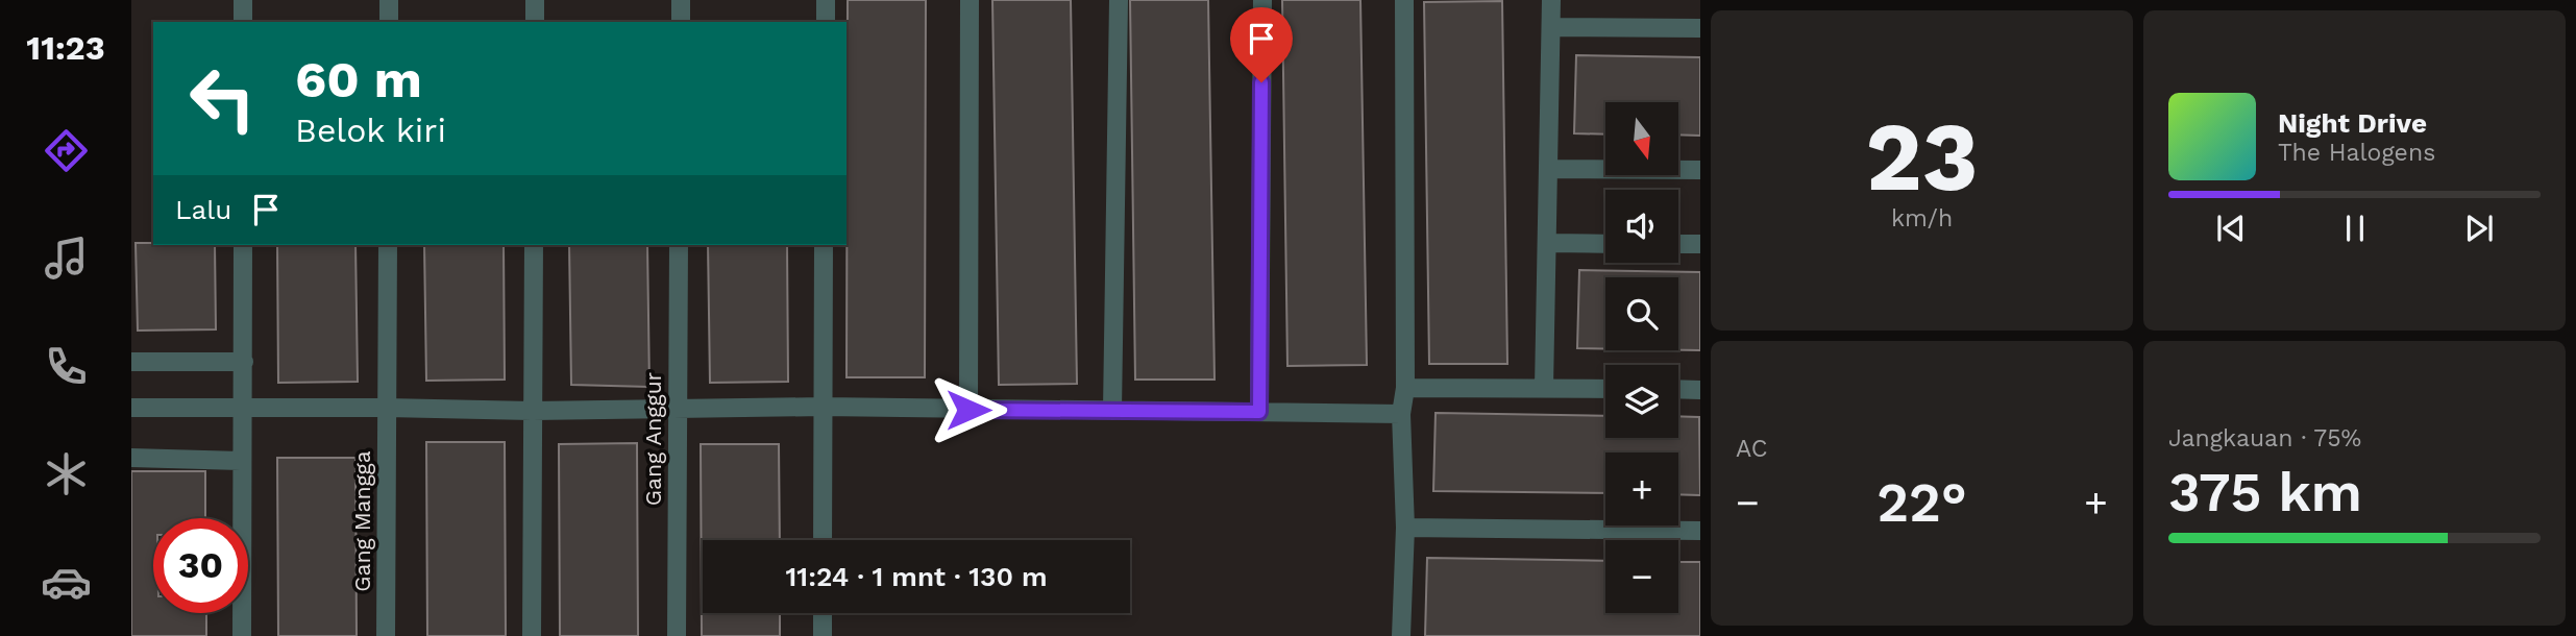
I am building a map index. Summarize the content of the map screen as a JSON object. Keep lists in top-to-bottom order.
{
  "streets": {
    "street": ["Gang Anggur", "Gang Mangga"]
  },
  "north": "bottom",
  "page": {
    "tabs": "11:23",
    "tile": [
      ["23", "km/h"],
      "AC",
      ["Jangkauan · 75%", "375 km"]
    ],
    "turn": ["60 m", "Belok kiri"],
    "song": ["Night Drive", "The Halogens"],
    "map_buttons": ["+", "−"],
    "then": "Lalu",
    "heat": ["−", "22°", "+"],
    "limit": "30",
    "trip": "11:24 · 1 mnt · 130 m"
  }
}
